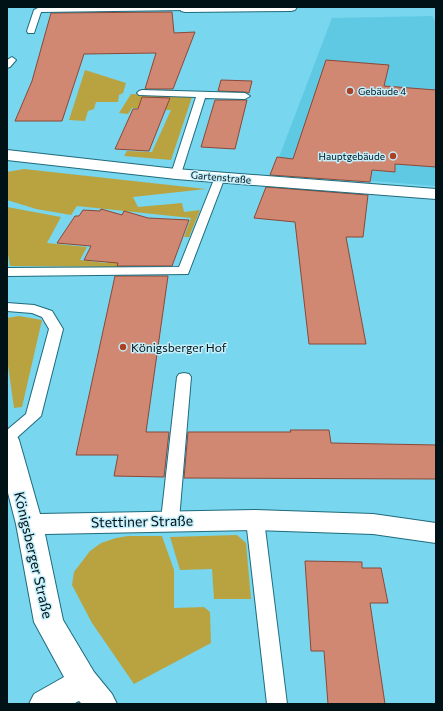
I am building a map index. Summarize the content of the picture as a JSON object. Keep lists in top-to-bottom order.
{
  "streets": {
    "street": ["Gartenstraße", "Stettiner Straße", "Königsberger Straße"]
  },
  "crossings": [
    ["Stettiner Straße", "Königsberger Straße"]
  ],
  "places": ["Gebäude 4", "Hauptgebäude", "Königsberger Hof"]
}
